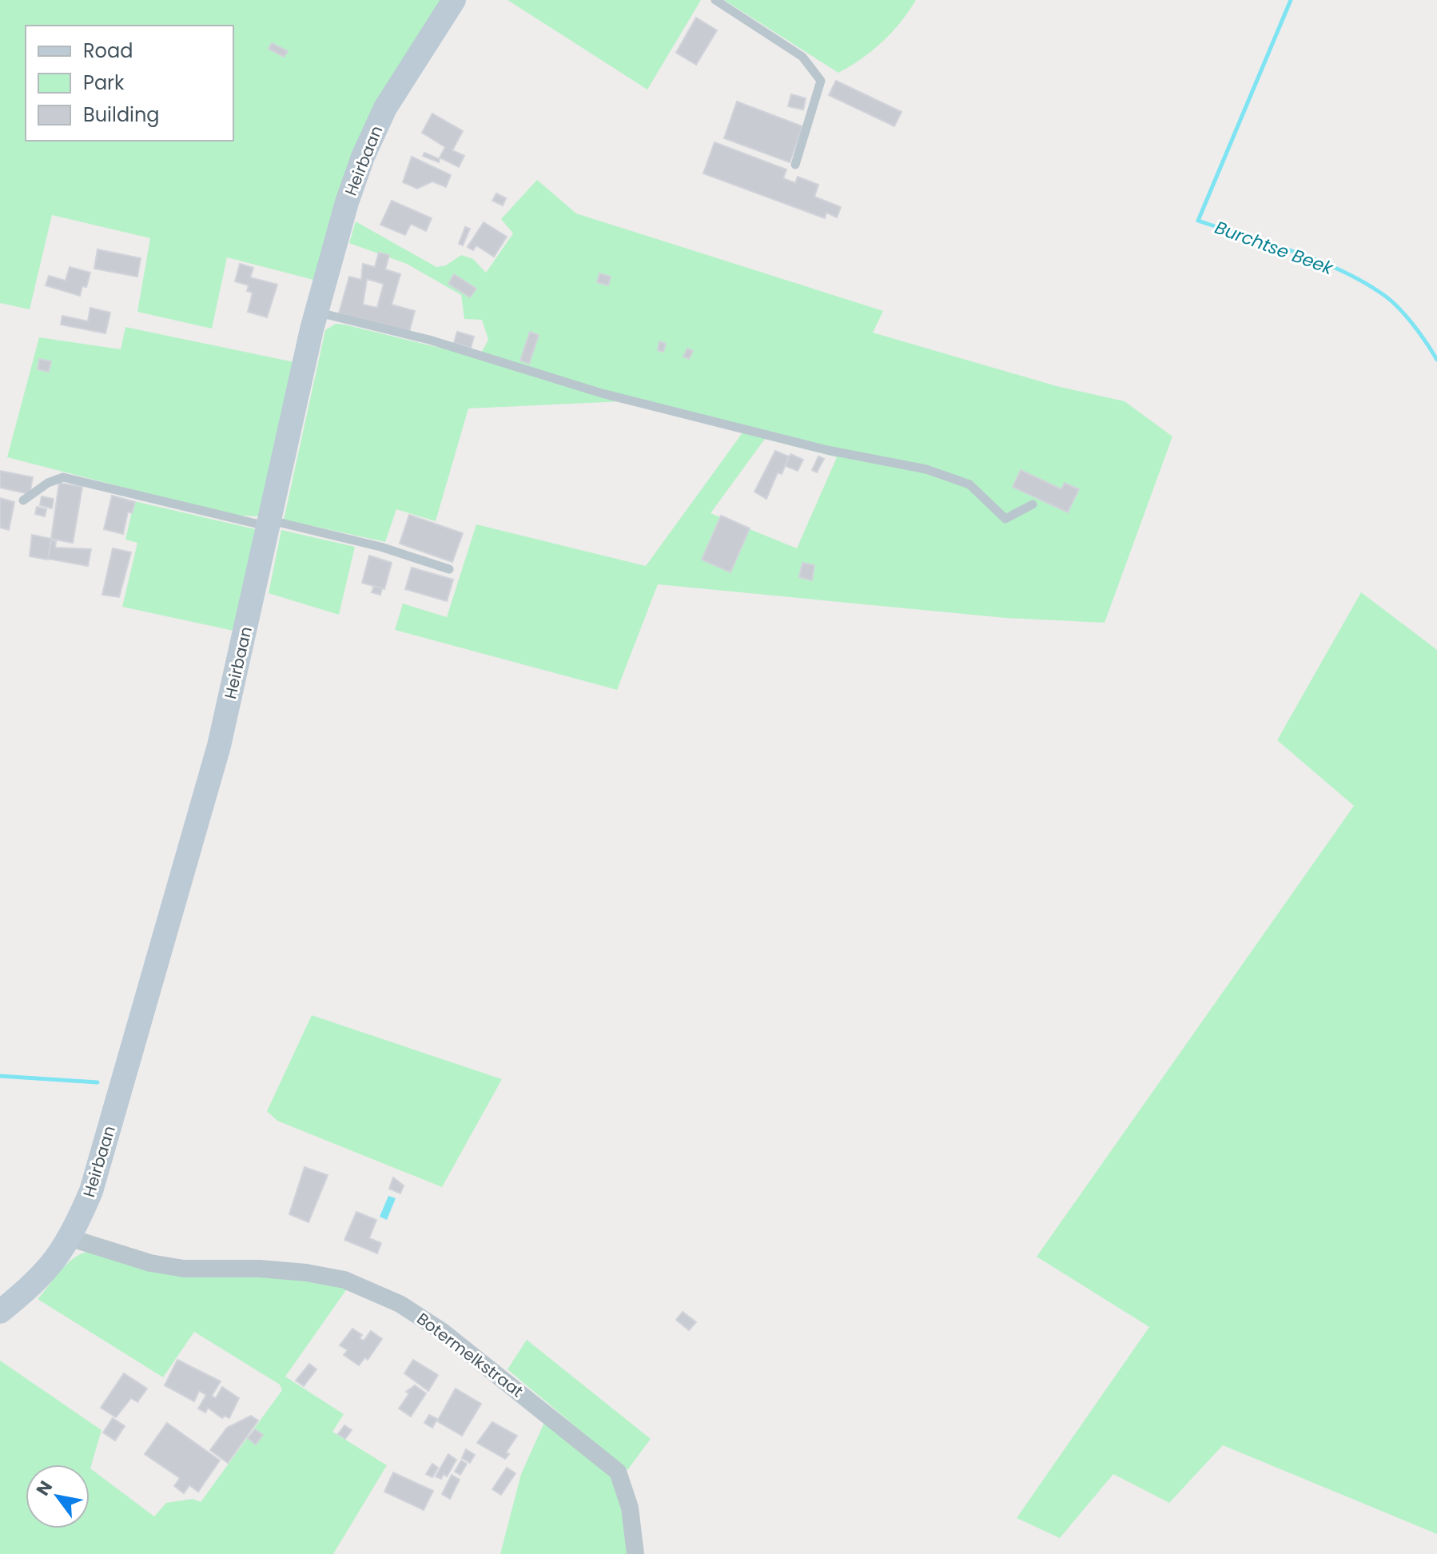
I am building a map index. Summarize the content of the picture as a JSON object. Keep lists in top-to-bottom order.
{
  "streets": {
    "street": ["Heirbaan", "Botermelkstraat"]
  },
  "crossings": [
    ["Heirbaan", "Botermelkstraat"]
  ],
  "water": ["Burchtse Beek"],
  "legend": ["Road", "Park", "Building"],
  "north": "top left"
}
